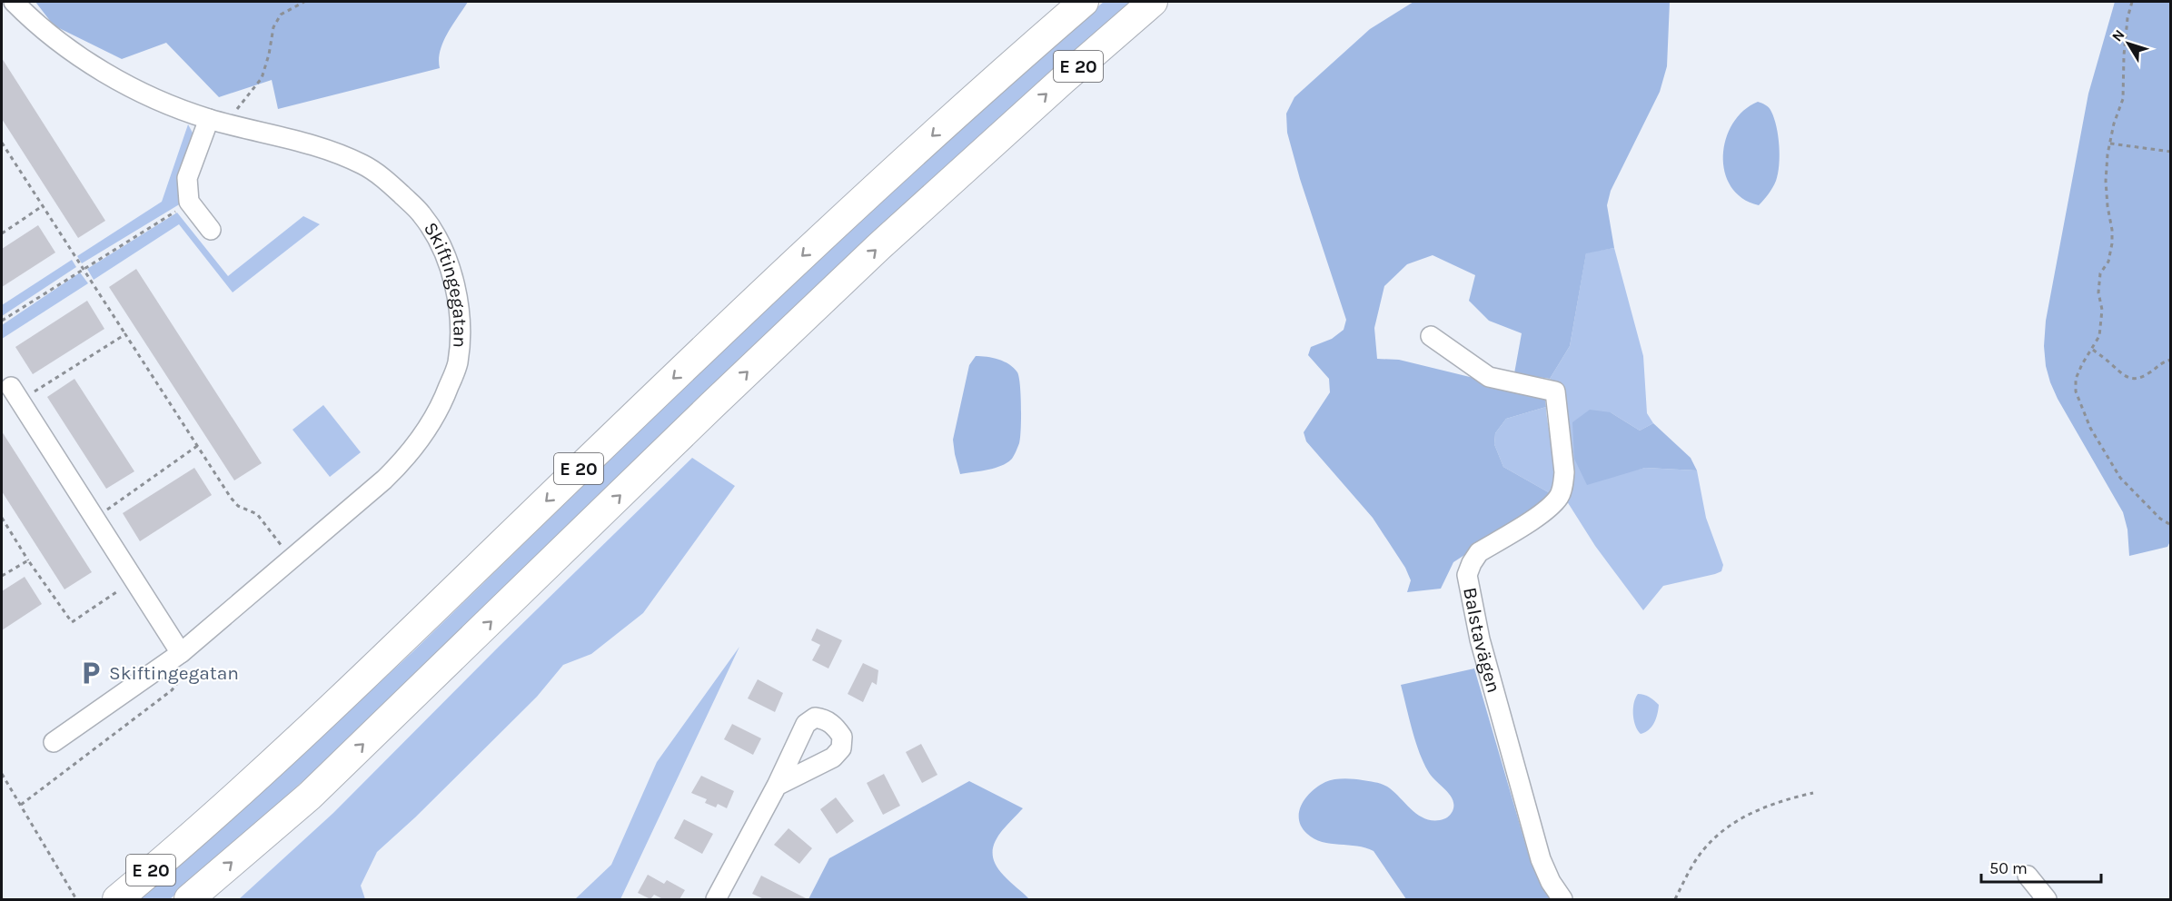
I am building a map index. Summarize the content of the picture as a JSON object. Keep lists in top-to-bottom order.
{
  "streets": {
    "highway": ["E 20"],
    "street": ["Skiftingegatan", "Balstavägen"]
  },
  "places": {
    "parking": ["Skiftingegatan"]
  },
  "scale_bar": "50 m",
  "north": "top left"
}
